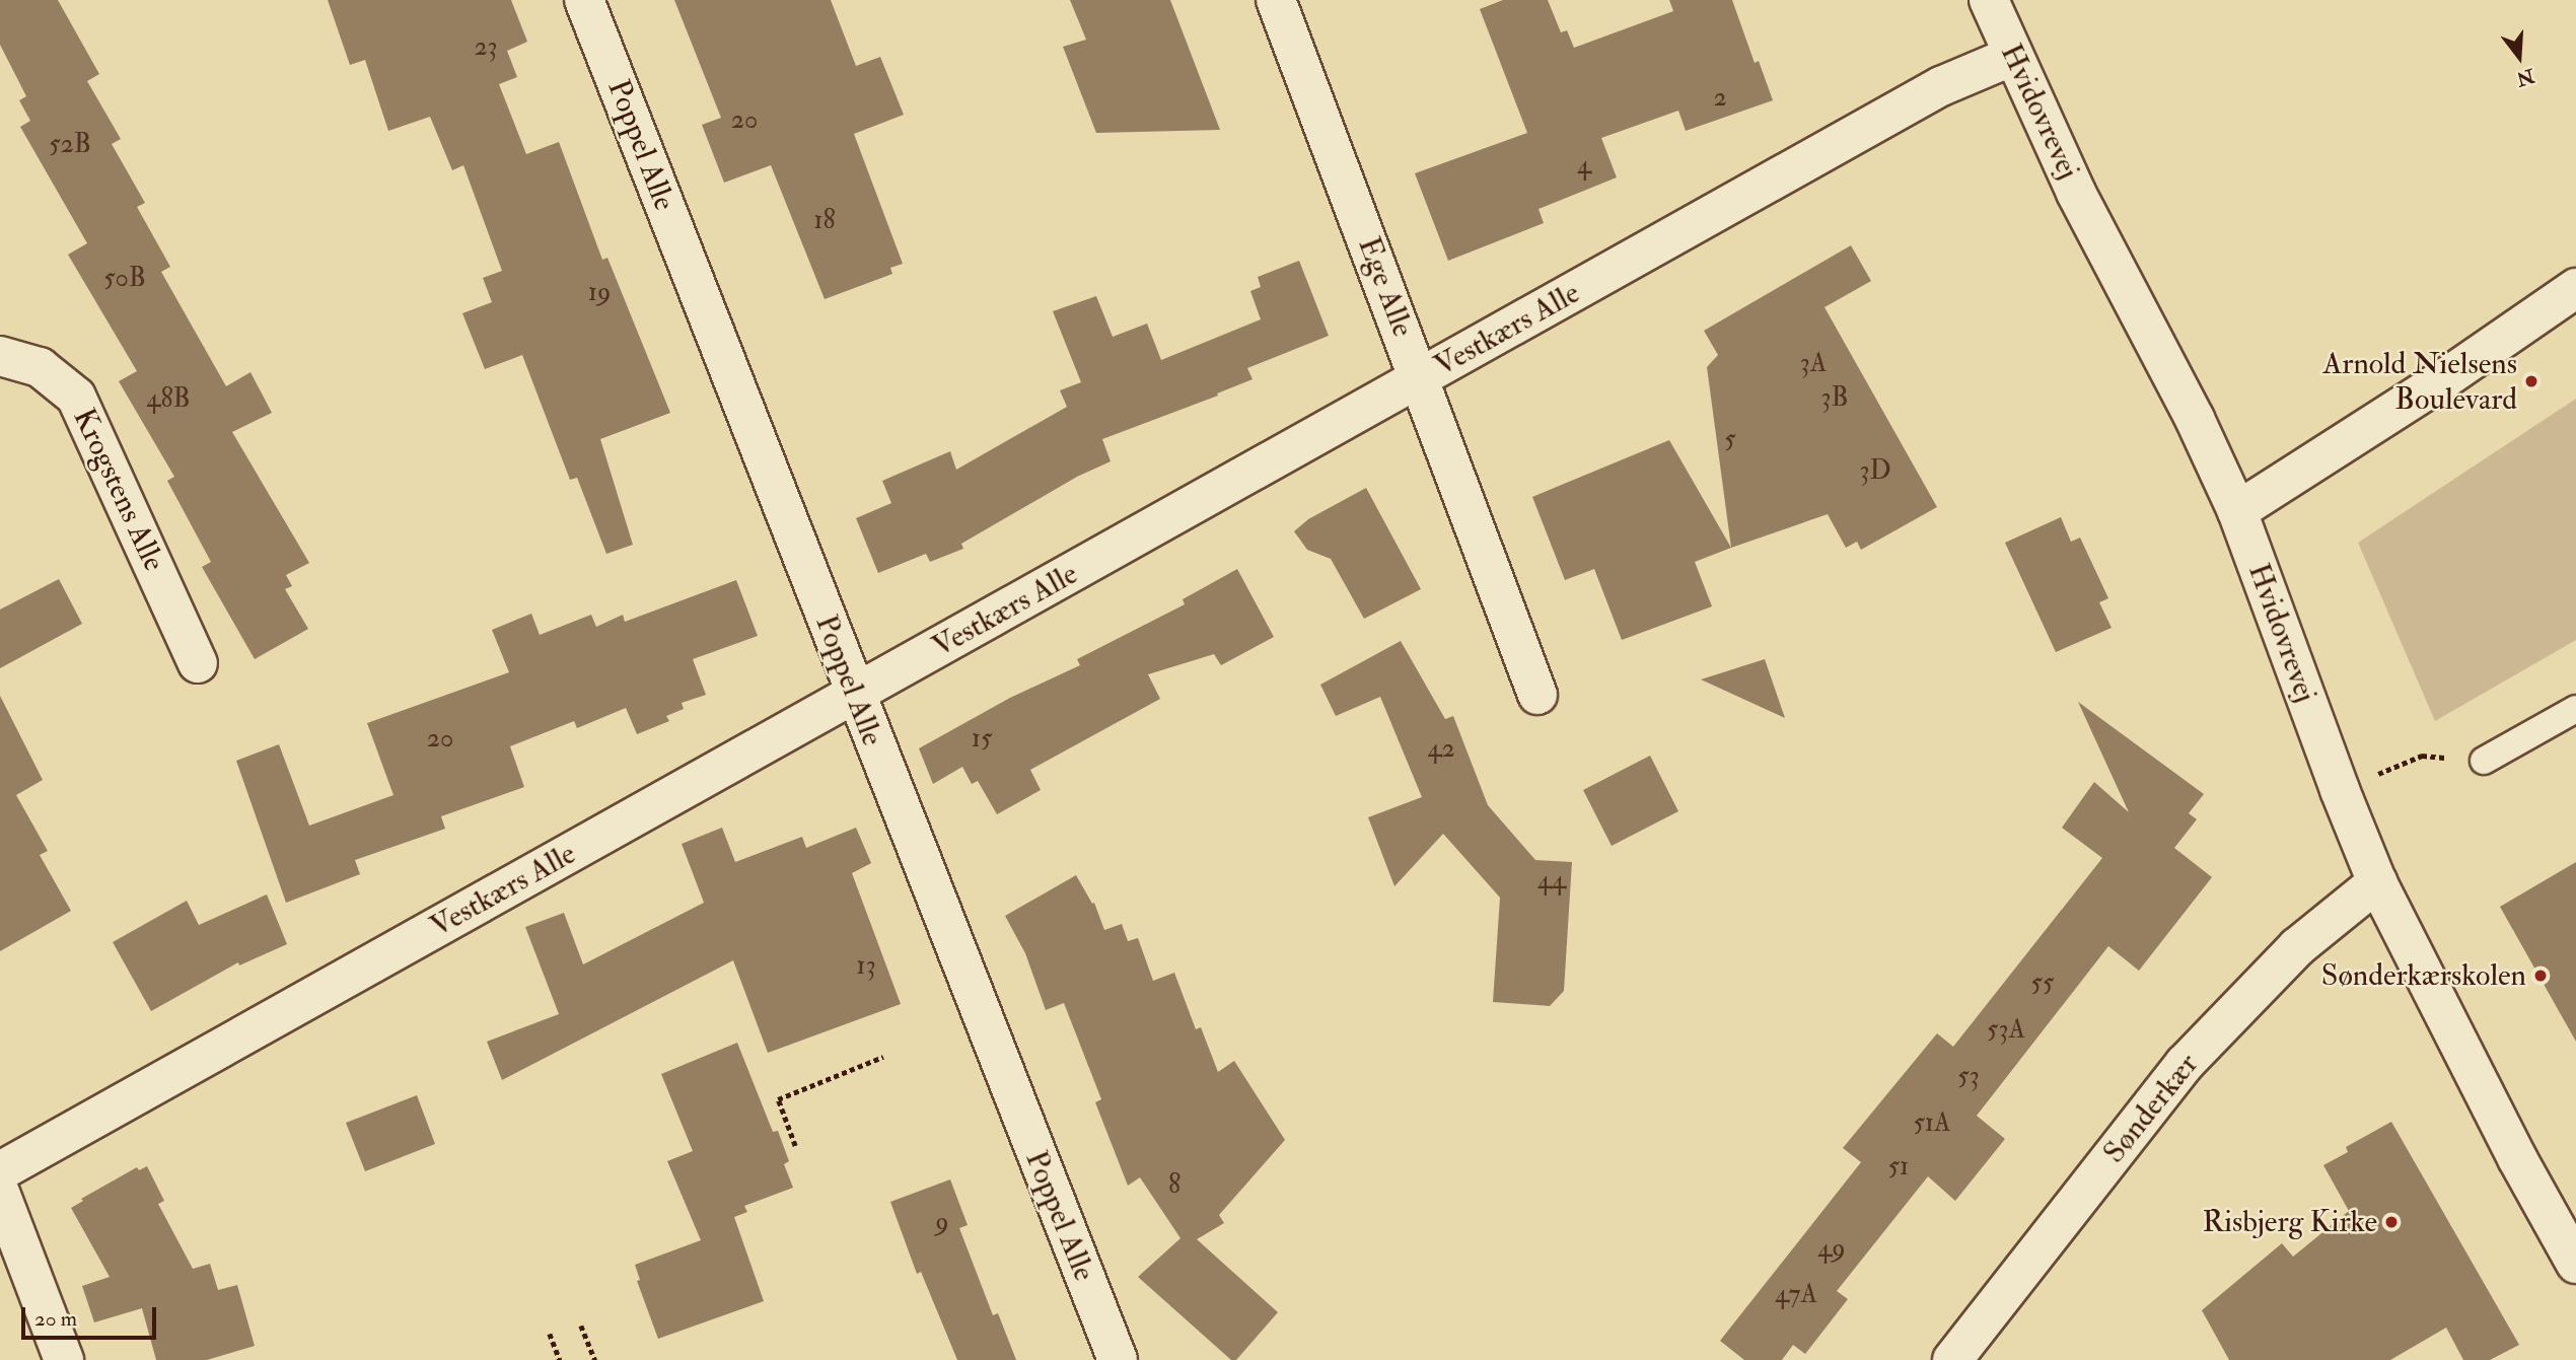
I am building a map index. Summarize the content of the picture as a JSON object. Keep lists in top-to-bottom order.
{
  "streets": {
    "street": [
      "Hvidovrevej",
      "Poppel Alle",
      "Ege Alle",
      "Vestkærs Alle",
      "Krogstens Alle",
      "Sønderkær"
    ]
  },
  "crossings": [
    ["Hvidovrevej", "Vestkærs Alle"],
    ["Hvidovrevej", "Sønderkær"],
    ["Poppel Alle", "Vestkærs Alle"],
    ["Ege Alle", "Vestkærs Alle"]
  ],
  "places": ["Arnold Nielsens Boulevard", "Sønderkærskolen", "Risbjerg Kirke"],
  "house_numbers": [
    "23",
    "2",
    "20",
    "52B",
    "4",
    "18",
    "50B",
    "19",
    "3A",
    "3B",
    "48B",
    "5",
    "3D",
    "20",
    "15",
    "42",
    "44",
    "13",
    "55",
    "53A",
    "53",
    "51A",
    "51",
    "8",
    "9",
    "49",
    "47A"
  ],
  "scale_bar": "20 m",
  "north": "bottom"
}
